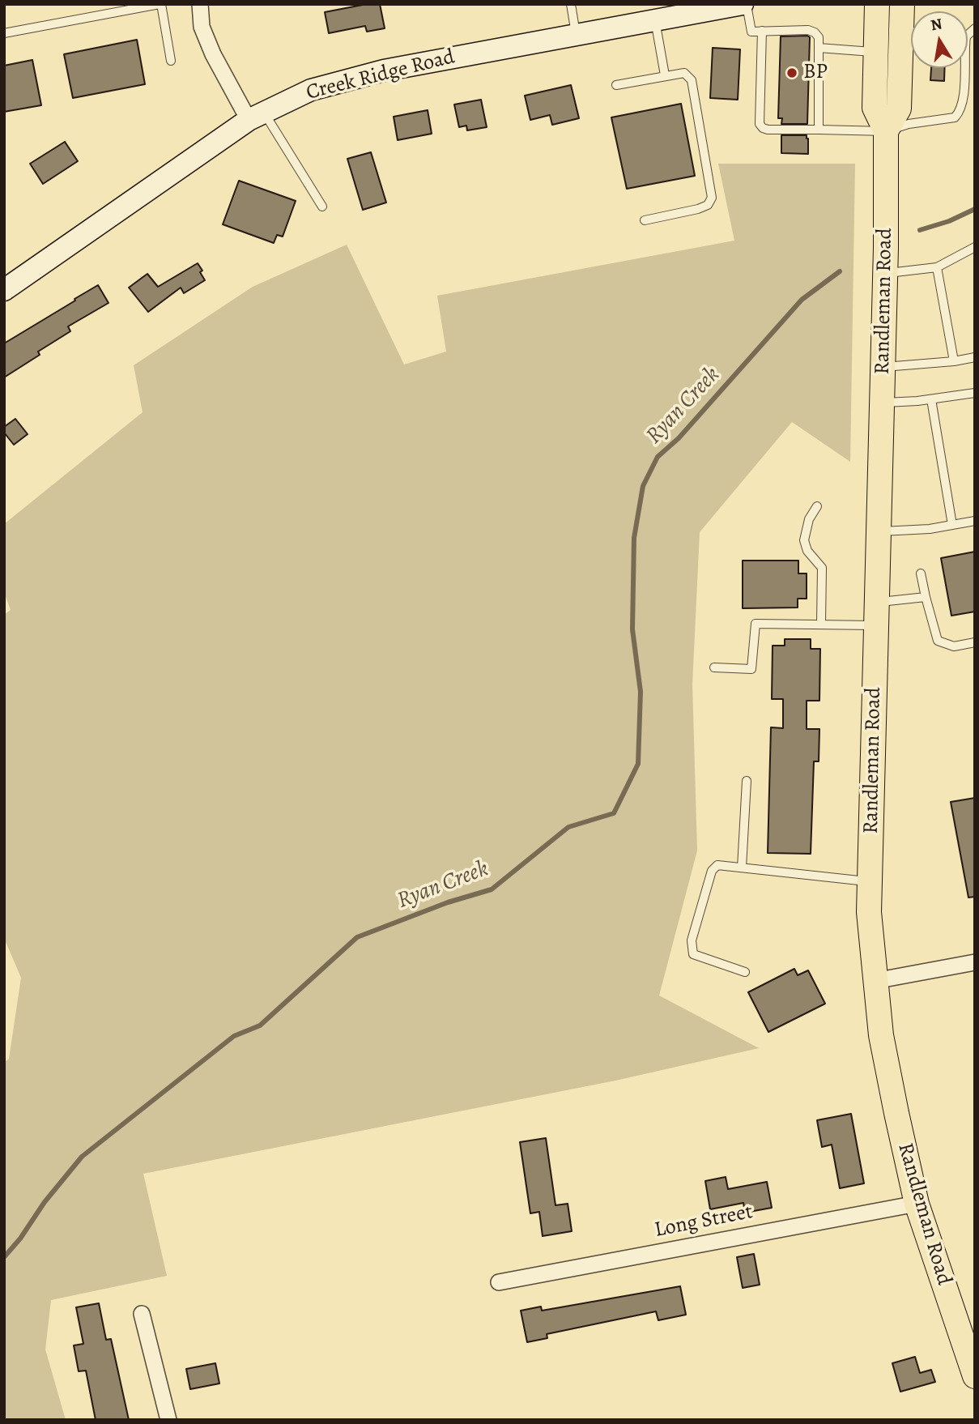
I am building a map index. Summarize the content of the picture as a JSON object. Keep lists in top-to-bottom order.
{
  "streets": {
    "main road": ["Creek Ridge Road", "Randleman Road"],
    "street": ["Long Street"]
  },
  "crossings": [
    ["Randleman Road", "Long Street"]
  ],
  "water": ["Ryan Creek"],
  "places": ["BP"],
  "north": "top"
}
